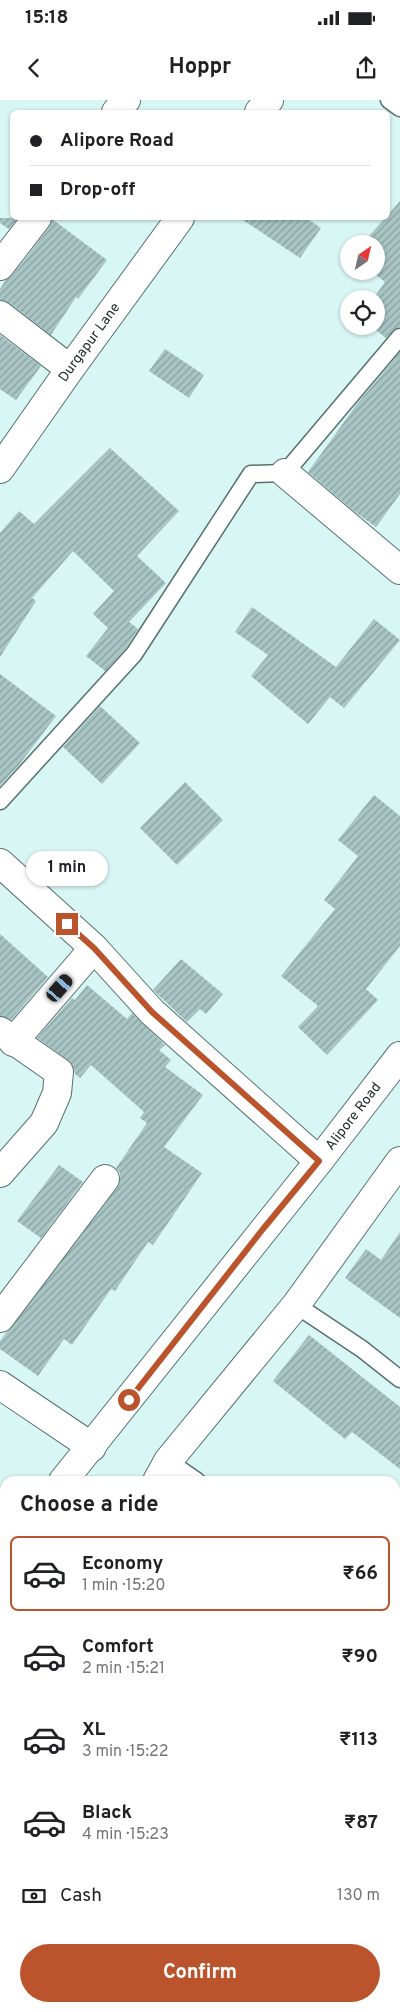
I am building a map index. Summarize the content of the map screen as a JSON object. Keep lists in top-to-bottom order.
{
  "streets": {
    "street": ["Durgapur Lane", "Alipore Road"]
  },
  "north": "top right",
  "page": {
    "status": "15:18",
    "header": "Hoppr",
    "banner": ["Alipore Road", "Drop-off"],
    "bubble": "1 min",
    "heading": "Choose a ride",
    "list": [
      {
        "name": "Economy",
        "note": "1 min · 15:20",
        "value": "₹66"
      },
      {
        "name": "Comfort",
        "note": "2 min · 15:21",
        "value": "₹90"
      },
      {
        "name": "XL",
        "note": "3 min · 15:22",
        "value": "₹113"
      },
      {
        "name": "Black",
        "note": "4 min · 15:23",
        "value": "₹87"
      }
    ],
    "pay": ["Cash", "130 m"],
    "buttons": "Confirm"
  }
}
